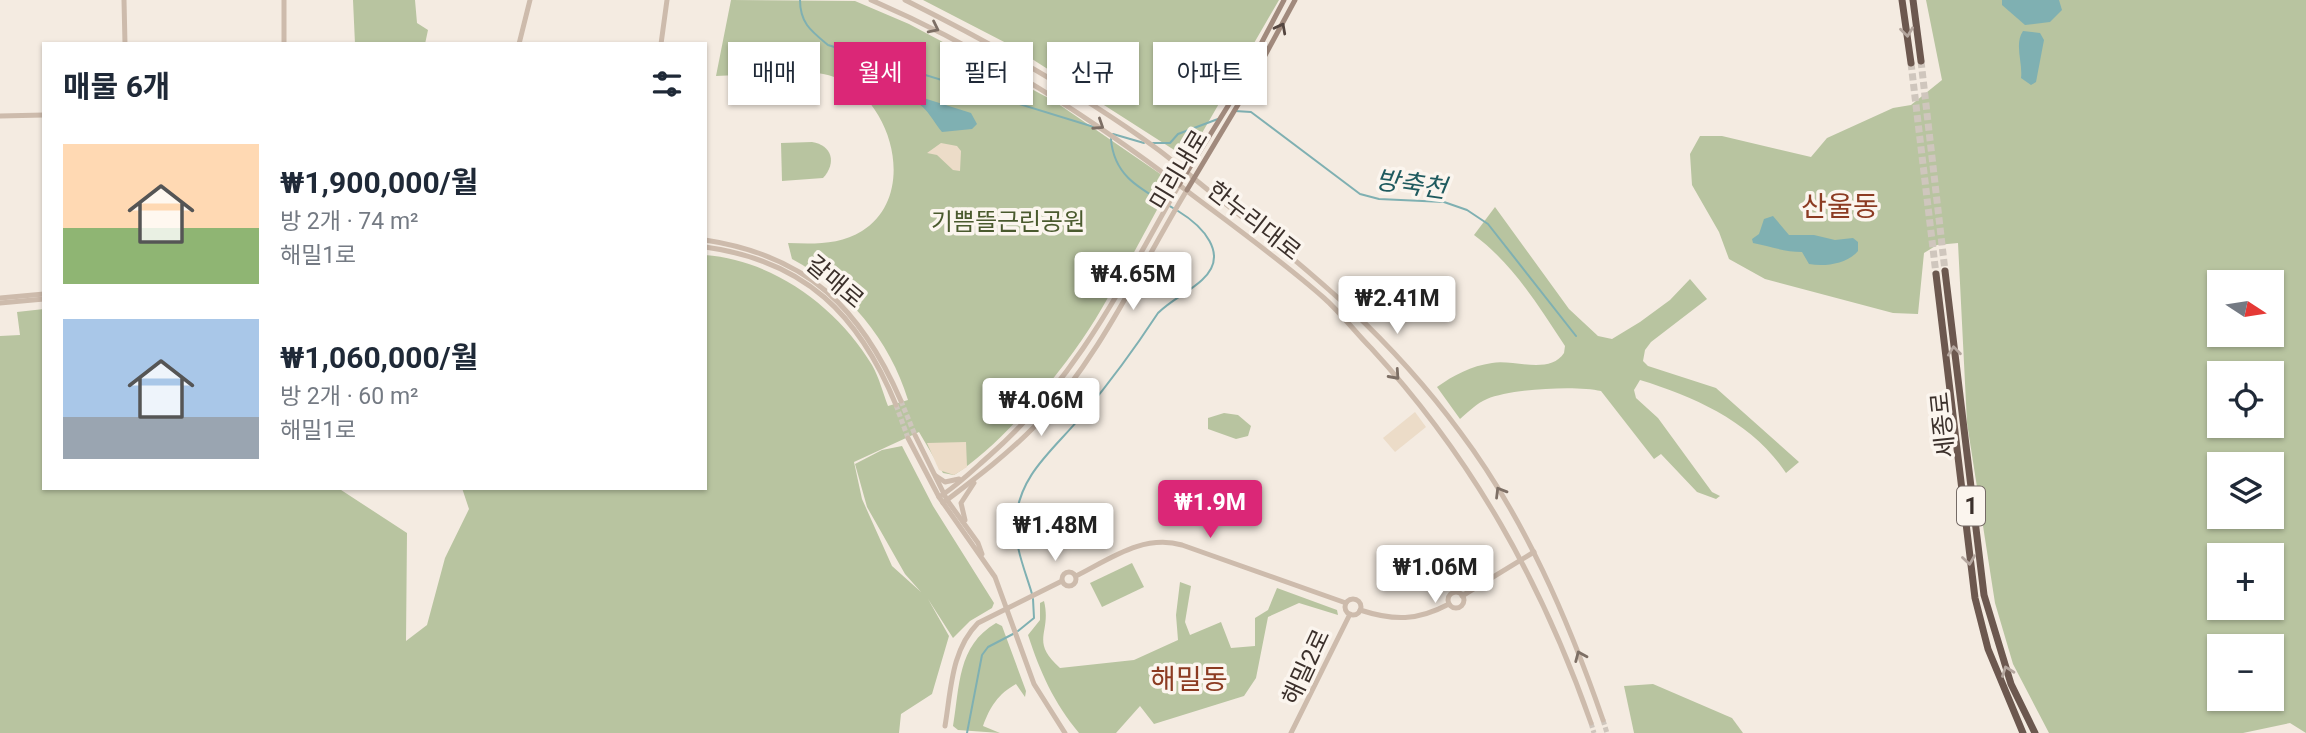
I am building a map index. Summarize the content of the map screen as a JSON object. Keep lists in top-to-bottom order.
{
  "streets": {
    "highway": ["세종로", "1"],
    "main road": ["미리내로"],
    "street": ["한누리대로", "갈매로", "해밀2로"]
  },
  "crossings": [
    ["미리내로", "한누리대로"]
  ],
  "districts": ["산울동", "해밀동"],
  "water": ["방축천"],
  "parks": ["기쁨뜰근린공원"],
  "north": "right",
  "page": {
    "chip": [
      "매매",
      "월세",
      "필터",
      "신규",
      "아파트"
    ],
    "heading": "매물 6개",
    "list": [
      {
        "name": "₩1,900,000/월",
        "note": "방 2개 · 74 m² · 해밀1로"
      },
      {
        "name": "₩1,060,000/월",
        "note": "방 2개 · 60 m² · 해밀1로"
      }
    ],
    "price": [
      "₩4.65M",
      "₩2.41M",
      "₩4.06M",
      "₩1.9M",
      "₩1.48M",
      "₩1.06M"
    ],
    "map_buttons": ["+", "−"]
  }
}
